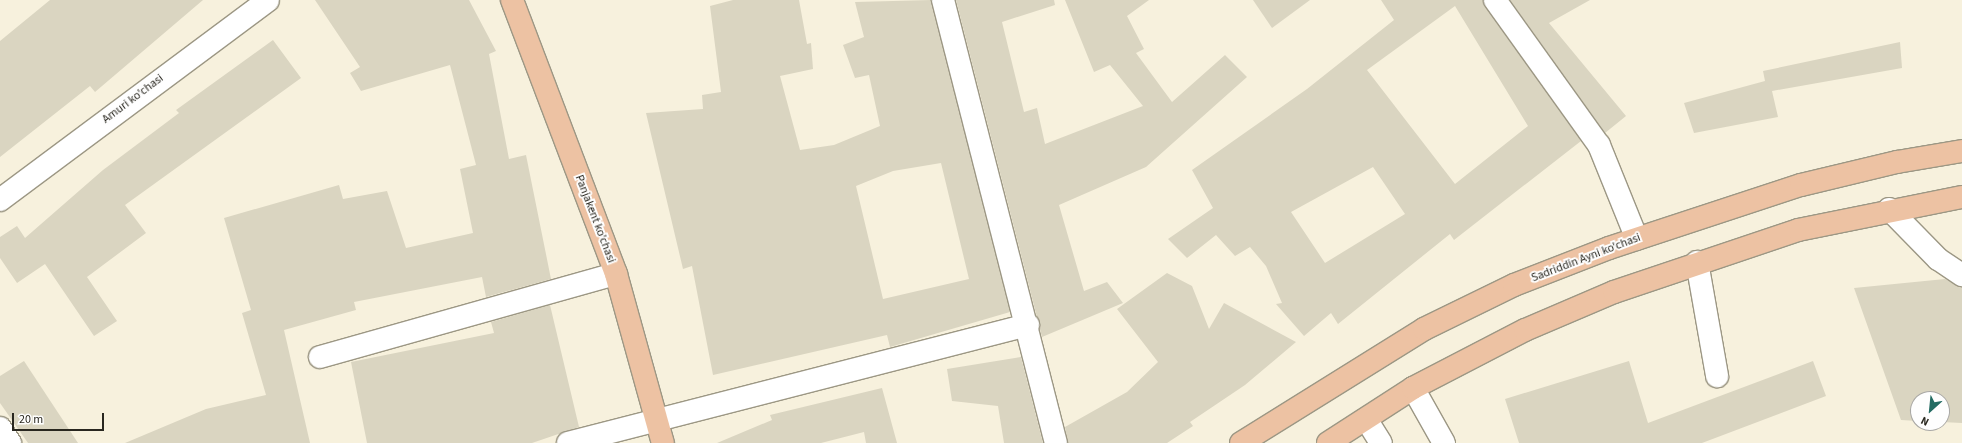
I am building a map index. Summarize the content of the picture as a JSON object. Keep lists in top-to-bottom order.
{
  "streets": {
    "main road": ["Panjakent ko'chasi", "Sadriddin Ayni ko'chasi"],
    "street": ["Amuri ko'chasi"]
  },
  "scale_bar": "20 m",
  "north": "bottom left"
}
